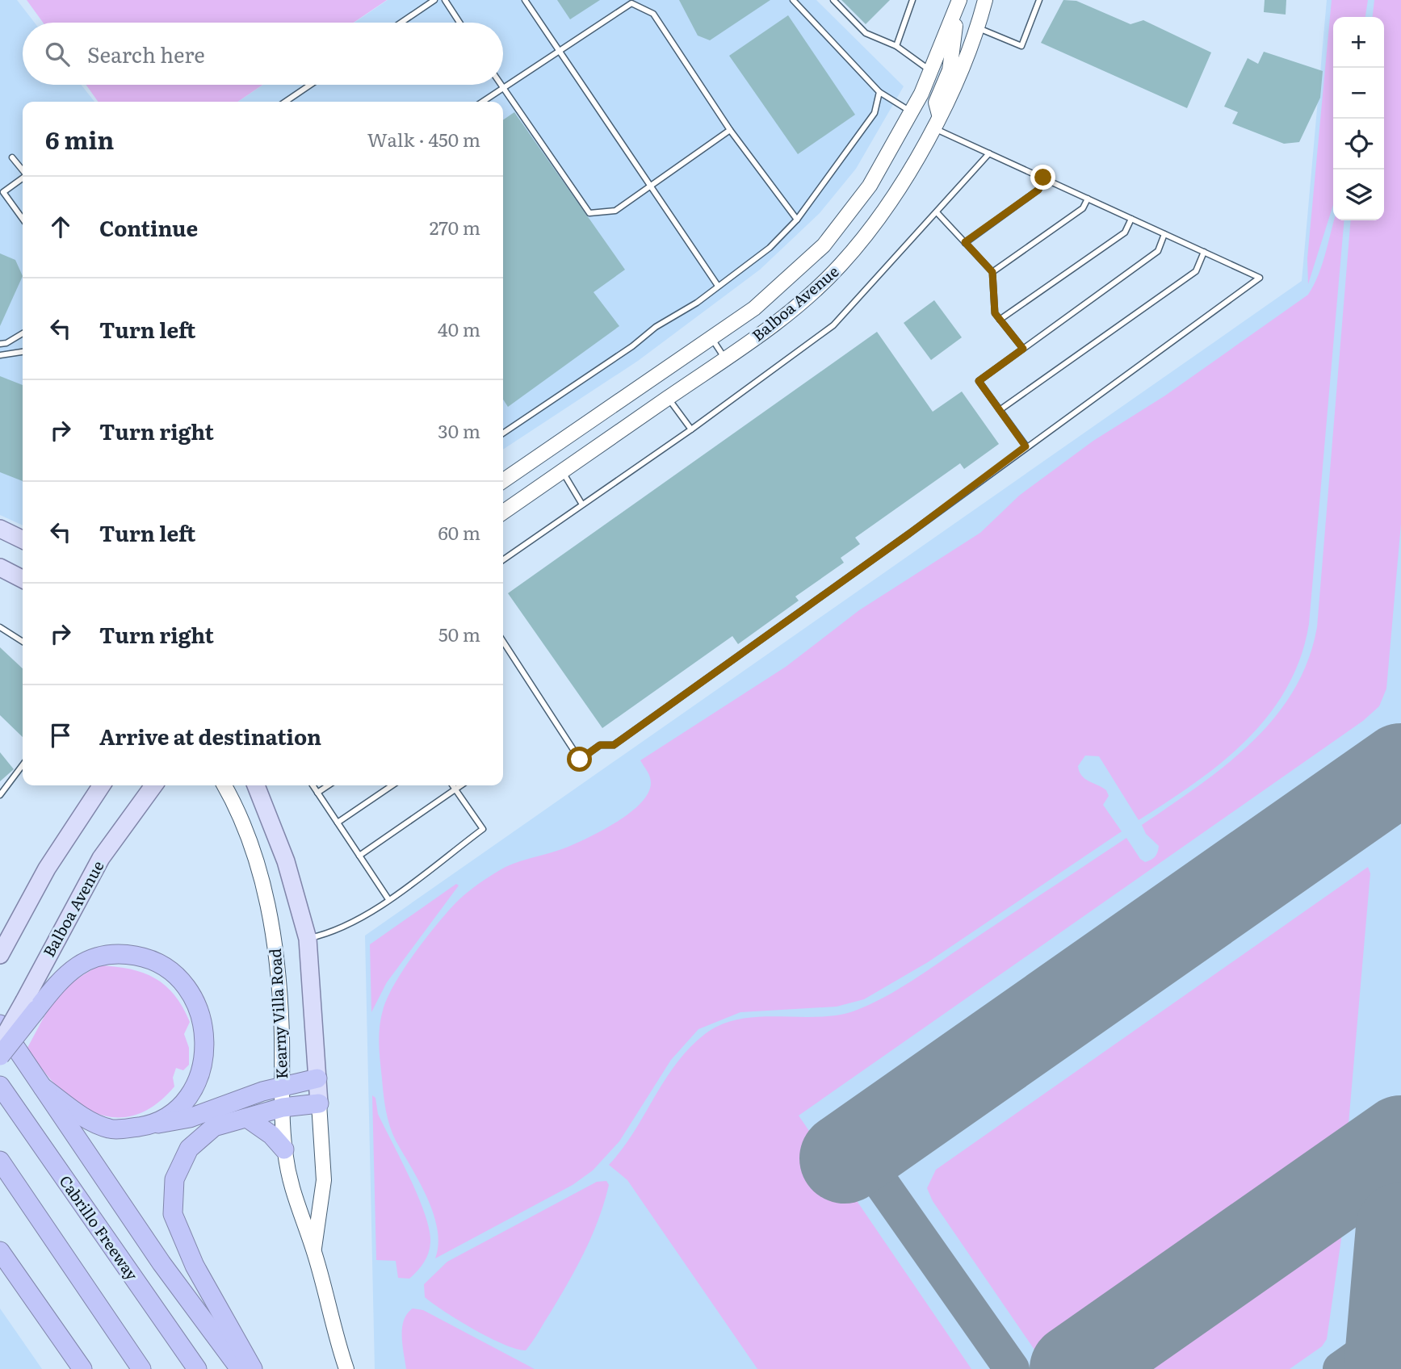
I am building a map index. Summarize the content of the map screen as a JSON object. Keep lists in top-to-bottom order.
{
  "streets": {
    "highway": ["Cabrillo Freeway"],
    "main road": ["Balboa Avenue", "Kearny Villa Road"]
  },
  "page": {
    "map_buttons": ["+", "−"],
    "search": "Search here",
    "heading": ["6 min", "Walk · 450 m"],
    "list": [
      ["Continue", "270 m"],
      ["Turn left", "40 m"],
      ["Turn right", "30 m"],
      ["Turn left", "60 m"],
      ["Turn right", "50 m"],
      "Arrive at destination"
    ]
  }
}
